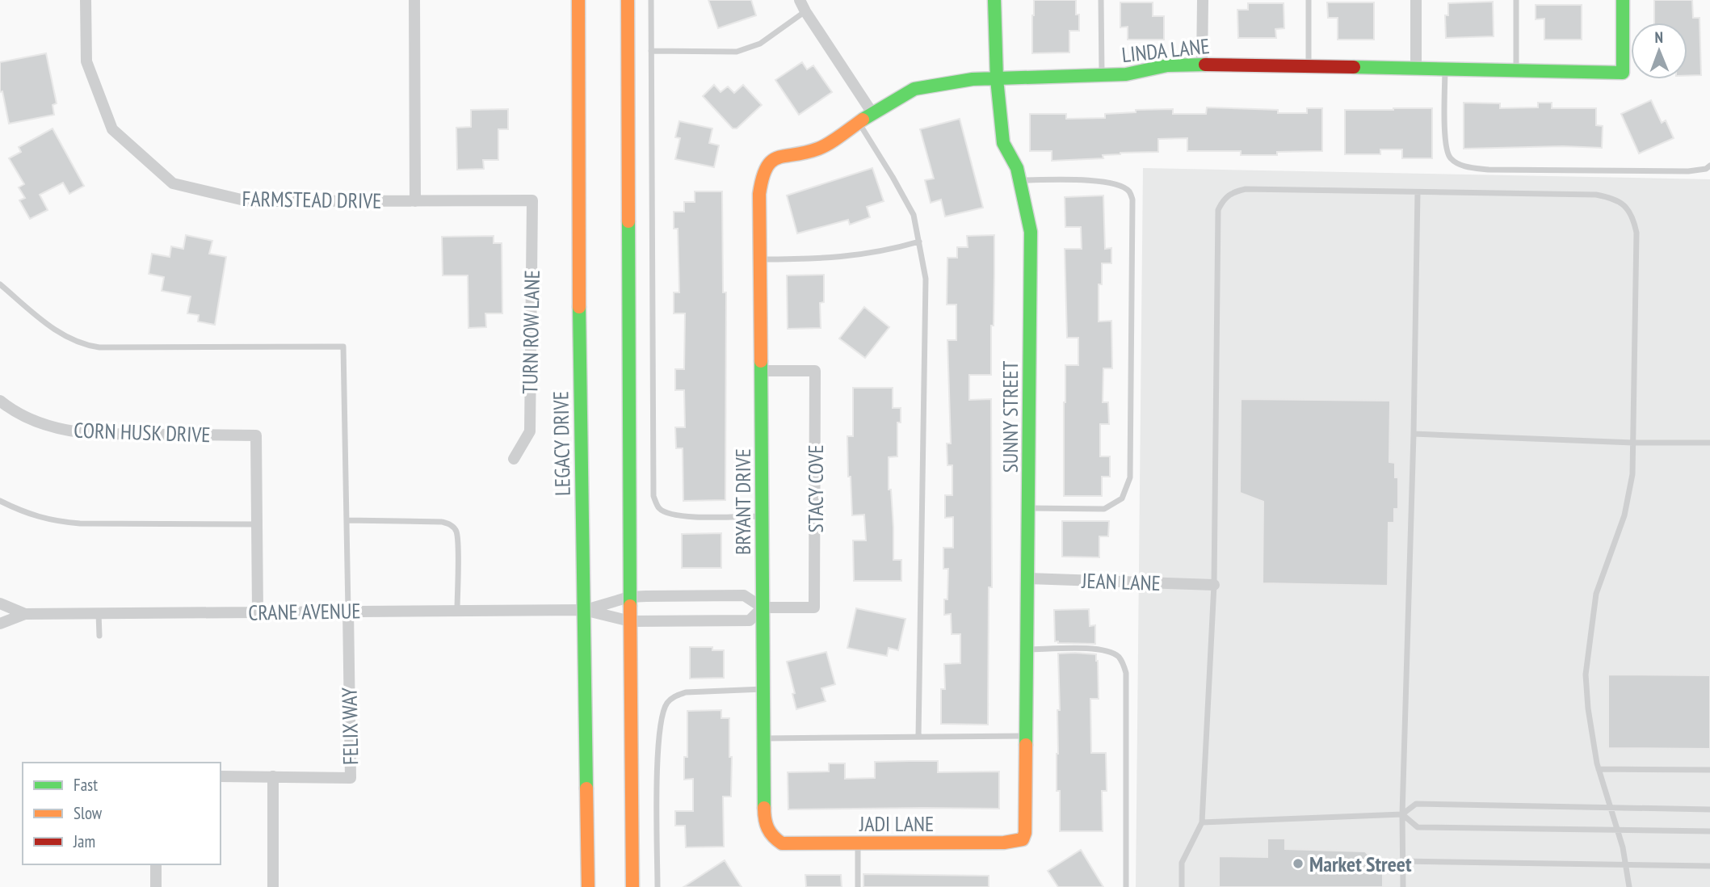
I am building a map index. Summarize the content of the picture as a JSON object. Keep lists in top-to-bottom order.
{
  "streets": {
    "street": [
      "LINDA LANE",
      "FARMSTEAD DRIVE",
      "TURN ROW LANE",
      "SUNNY STREET",
      "CORN HUSK DRIVE",
      "LEGACY DRIVE",
      "STACY COVE",
      "BRYANT DRIVE",
      "JEAN LANE",
      "CRANE AVENUE",
      "FELIX WAY",
      "JADI LANE"
    ]
  },
  "crossings": [
    ["LINDA LANE", "SUNNY STREET"],
    ["LINDA LANE", "BRYANT DRIVE"],
    ["FARMSTEAD DRIVE", "TURN ROW LANE"],
    ["SUNNY STREET", "JEAN LANE"],
    ["SUNNY STREET", "JADI LANE"],
    ["LEGACY DRIVE", "CRANE AVENUE"],
    ["STACY COVE", "BRYANT DRIVE"],
    ["STACY COVE", "CRANE AVENUE"],
    ["BRYANT DRIVE", "CRANE AVENUE"],
    ["BRYANT DRIVE", "JADI LANE"],
    ["CRANE AVENUE", "FELIX WAY"]
  ],
  "places": ["Market Street"],
  "legend": ["Fast", "Slow", "Jam"],
  "north": "top"
}
